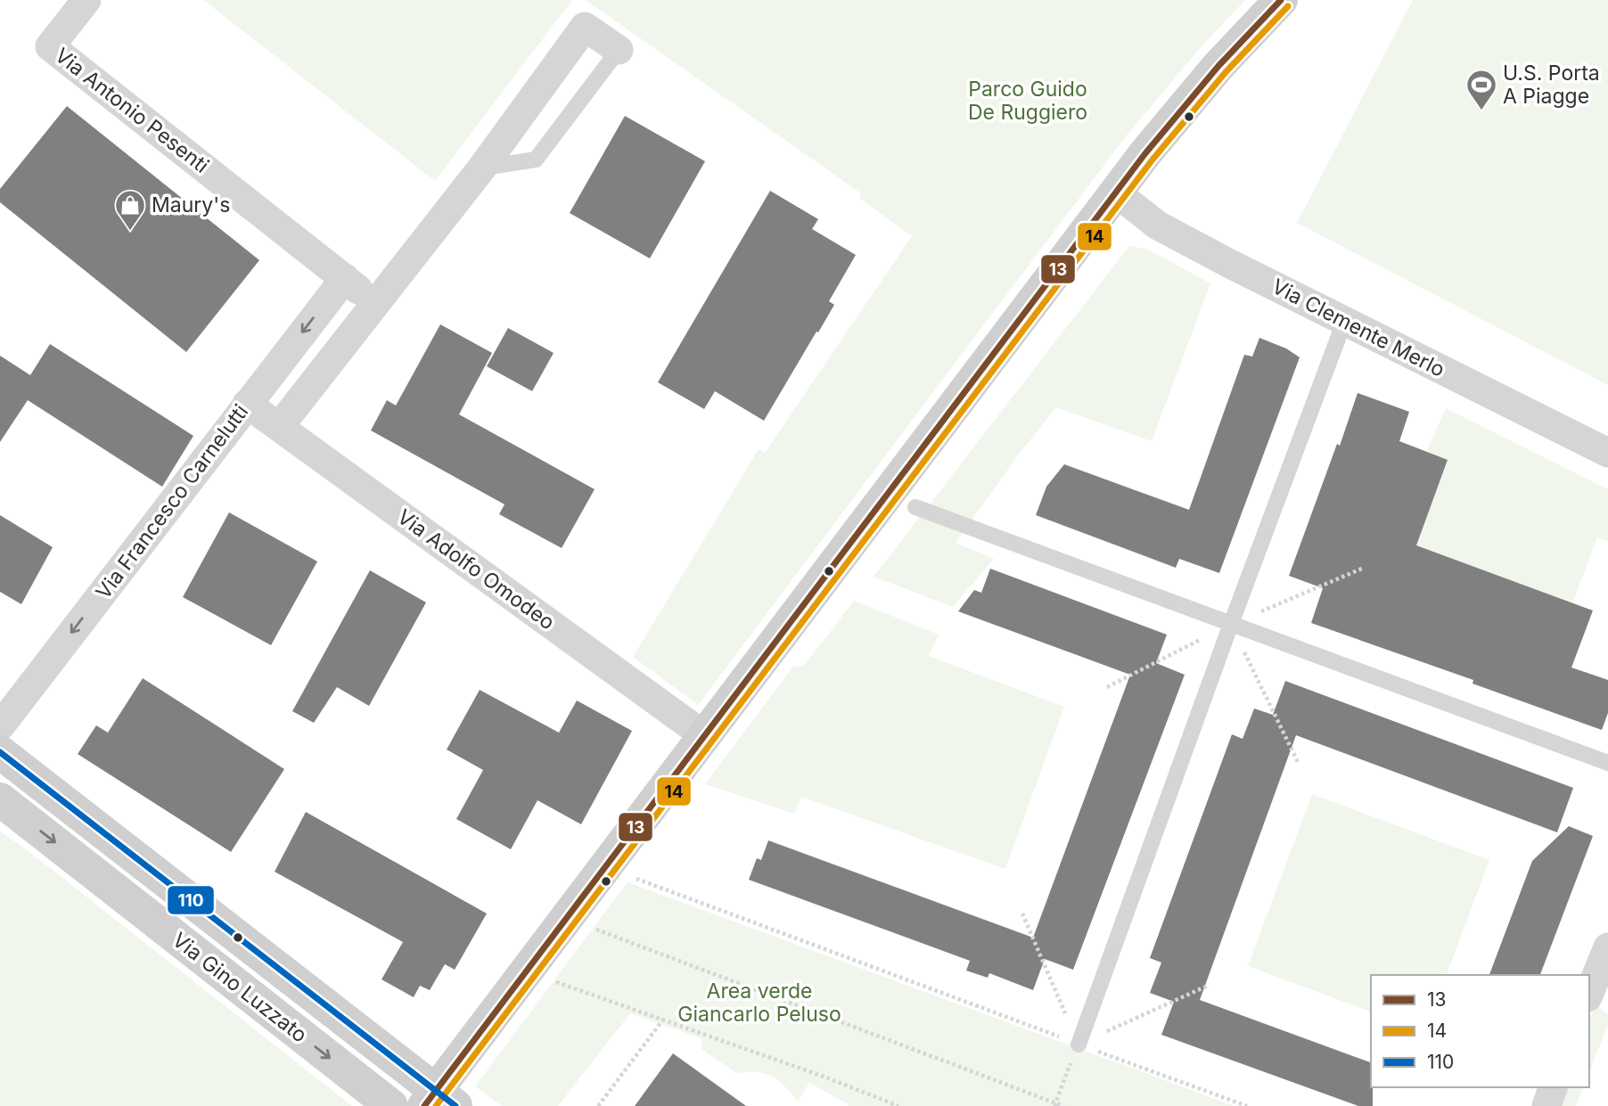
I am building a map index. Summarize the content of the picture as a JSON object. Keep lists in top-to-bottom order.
{
  "streets": {
    "street": [
      "Via Antonio Pesenti",
      "Via Clemente Merlo",
      "Via Francesco Carnelutti",
      "Via Adolfo Omodeo",
      "Via Gino Luzzato"
    ]
  },
  "crossings": [
    ["Via Antonio Pesenti", "Via Francesco Carnelutti"],
    ["Via Francesco Carnelutti", "Via Adolfo Omodeo"]
  ],
  "one_way": ["Via Francesco Carnelutti"],
  "parks": ["Parco Guido De Ruggiero", "Area verde Giancarlo Peluso"],
  "places": {
    "sports": ["U.S. Porta A Piagge"],
    "shop": ["Maury's"]
  },
  "lines": ["transit line 13", "transit line 14", "transit line 110"],
  "legend": ["13", "14", "110"]
}
